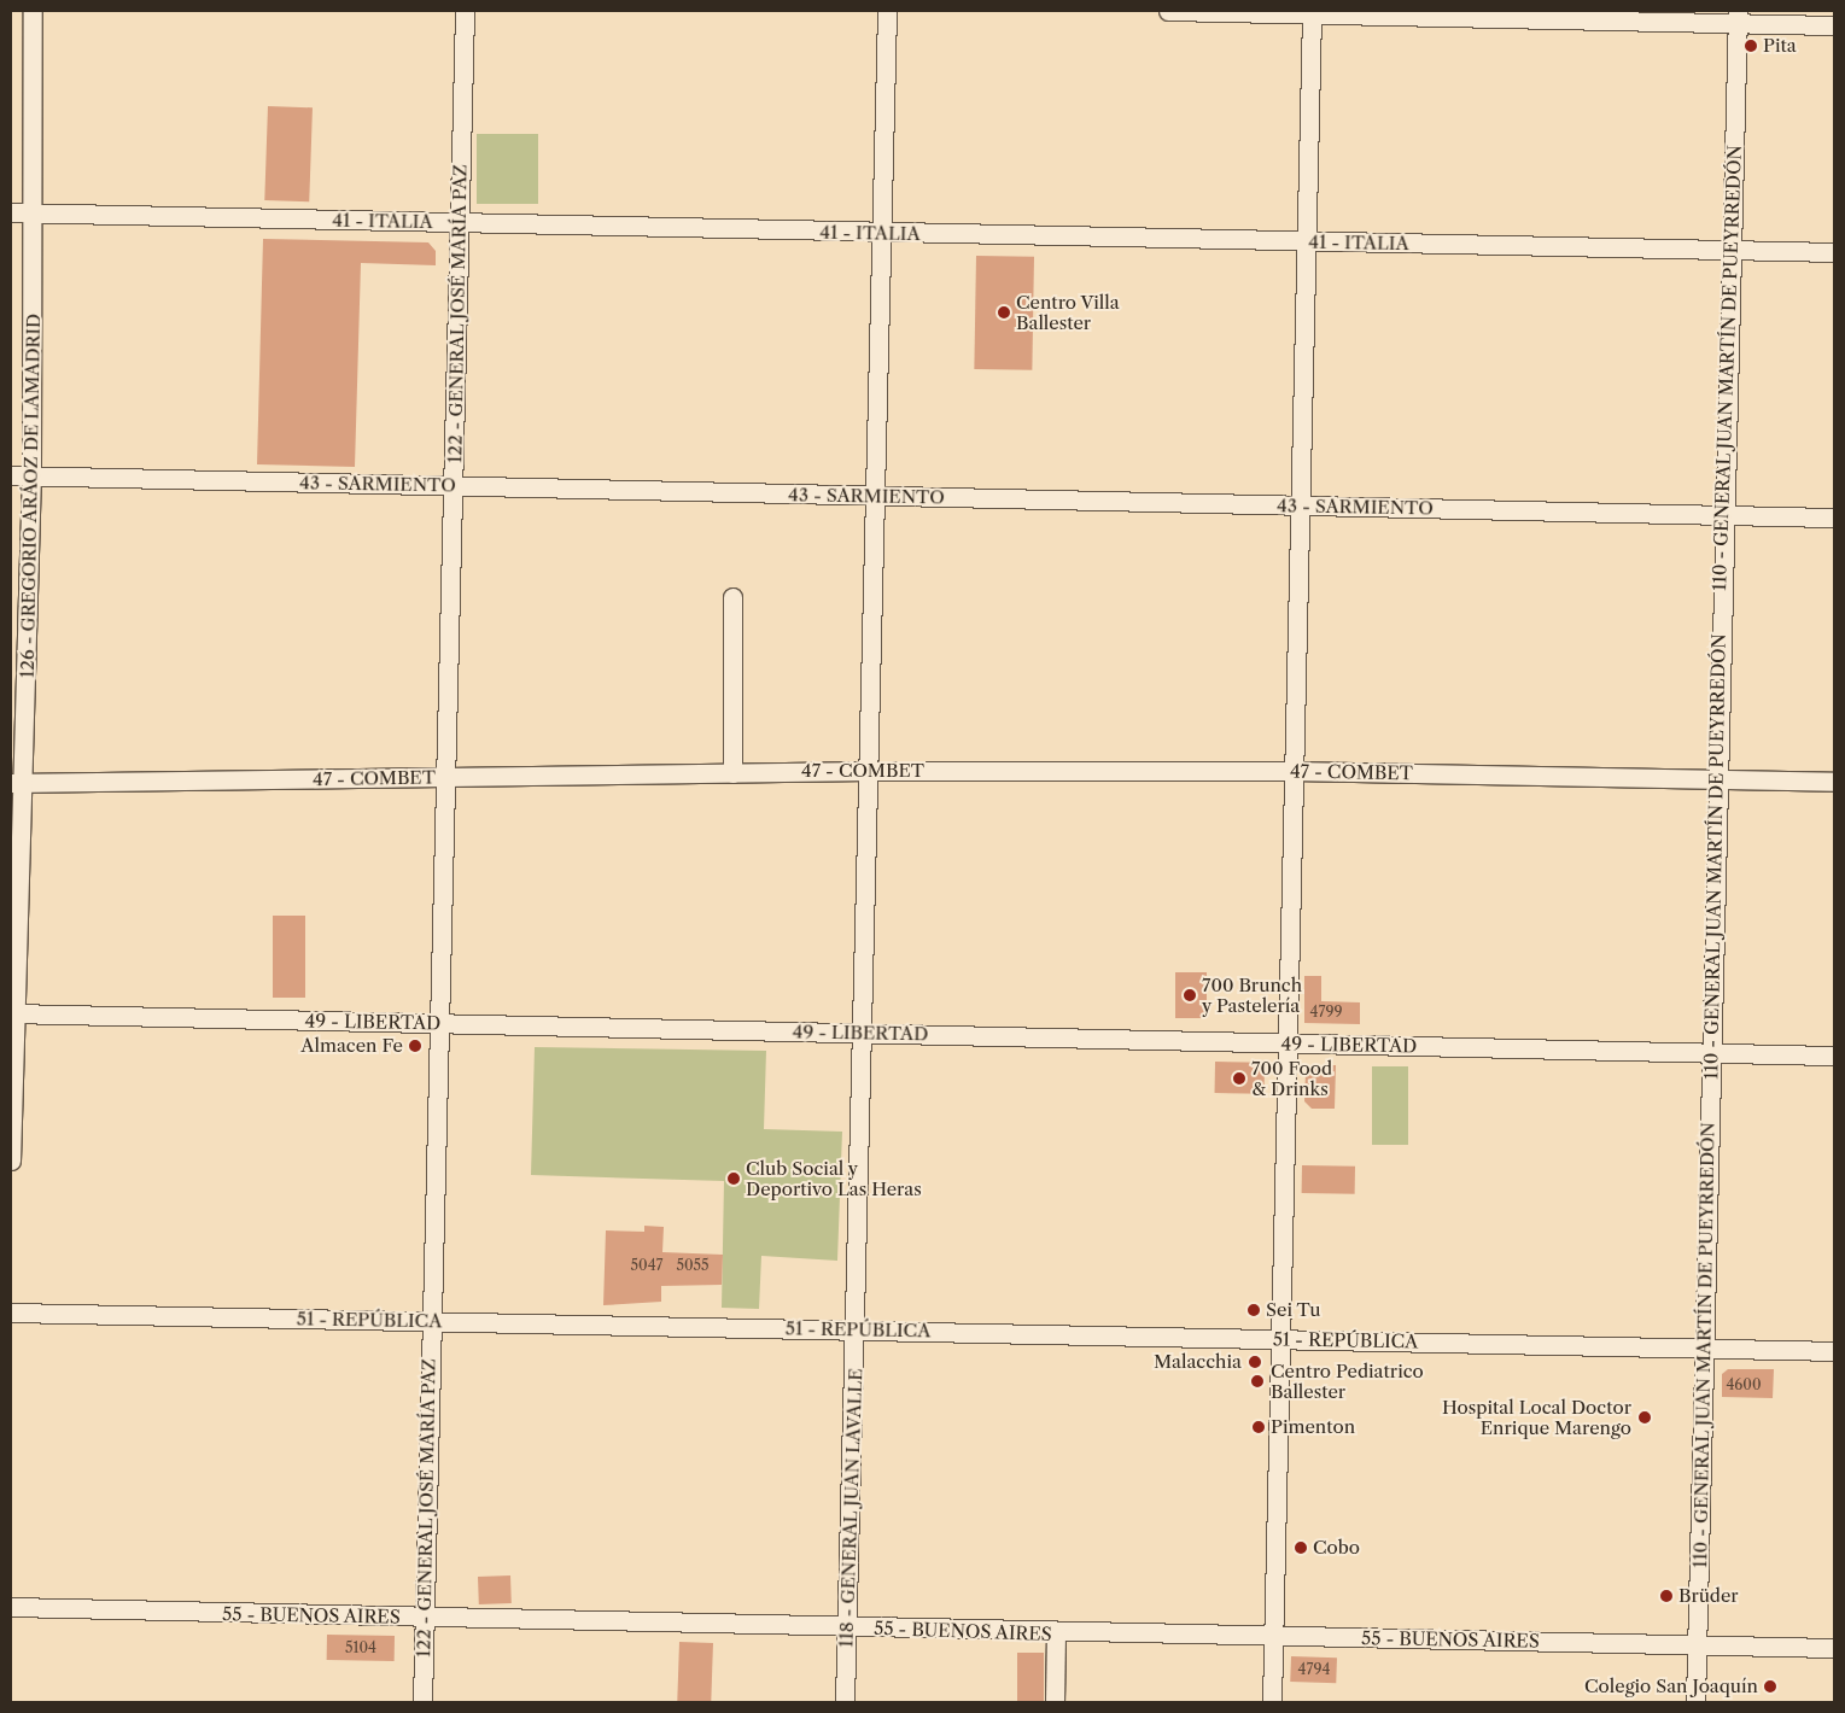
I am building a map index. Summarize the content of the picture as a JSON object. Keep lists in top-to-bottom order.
{
  "streets": {
    "street": [
      "41 - ITALIA",
      "122 - GENERAL JOSÉ MARÍA PAZ",
      "110 - GENERAL JUAN MARTÍN DE PUEYRREDÓN",
      "43 - SARMIENTO",
      "126 - GREGORIO ARÁOZ DE LAMADRID",
      "47 - COMBET",
      "49 - LIBERTAD",
      "51 - REPÚBLICA",
      "118 - GENERAL JUAN LAVALLE",
      "55 - BUENOS AIRES"
    ]
  },
  "crossings": [
    ["41 - ITALIA", "122 - GENERAL JOSÉ MARÍA PAZ"],
    ["41 - ITALIA", "110 - GENERAL JUAN MARTÍN DE PUEYRREDÓN"],
    ["41 - ITALIA", "126 - GREGORIO ARÁOZ DE LAMADRID"],
    ["41 - ITALIA", "118 - GENERAL JUAN LAVALLE"],
    ["122 - GENERAL JOSÉ MARÍA PAZ", "43 - SARMIENTO"],
    ["122 - GENERAL JOSÉ MARÍA PAZ", "47 - COMBET"],
    ["122 - GENERAL JOSÉ MARÍA PAZ", "49 - LIBERTAD"],
    ["122 - GENERAL JOSÉ MARÍA PAZ", "51 - REPÚBLICA"],
    ["122 - GENERAL JOSÉ MARÍA PAZ", "55 - BUENOS AIRES"],
    ["110 - GENERAL JUAN MARTÍN DE PUEYRREDÓN", "43 - SARMIENTO"],
    ["110 - GENERAL JUAN MARTÍN DE PUEYRREDÓN", "47 - COMBET"],
    ["110 - GENERAL JUAN MARTÍN DE PUEYRREDÓN", "49 - LIBERTAD"],
    ["110 - GENERAL JUAN MARTÍN DE PUEYRREDÓN", "51 - REPÚBLICA"],
    ["110 - GENERAL JUAN MARTÍN DE PUEYRREDÓN", "55 - BUENOS AIRES"],
    ["43 - SARMIENTO", "126 - GREGORIO ARÁOZ DE LAMADRID"],
    ["43 - SARMIENTO", "118 - GENERAL JUAN LAVALLE"],
    ["126 - GREGORIO ARÁOZ DE LAMADRID", "47 - COMBET"],
    ["126 - GREGORIO ARÁOZ DE LAMADRID", "49 - LIBERTAD"],
    ["47 - COMBET", "118 - GENERAL JUAN LAVALLE"],
    ["49 - LIBERTAD", "118 - GENERAL JUAN LAVALLE"],
    ["51 - REPÚBLICA", "118 - GENERAL JUAN LAVALLE"],
    ["118 - GENERAL JUAN LAVALLE", "55 - BUENOS AIRES"]
  ],
  "places": [
    "Pita",
    "Centro Villa Ballester",
    "700 Brunch y Pastelería",
    "Almacen Fe",
    "700 Food & Drinks",
    "Club Social y Deportivo Las Heras",
    "Sei Tu",
    "Malacchia",
    "Centro Pediatrico Ballester",
    "Hospital Local Doctor Enrique Marengo",
    "Pimenton",
    "Cobo",
    "Brüder",
    "Colegio San Joaquín"
  ],
  "house_numbers": [
    "4799",
    "5047",
    "5055",
    "4600",
    "5104",
    "4794"
  ]
}
